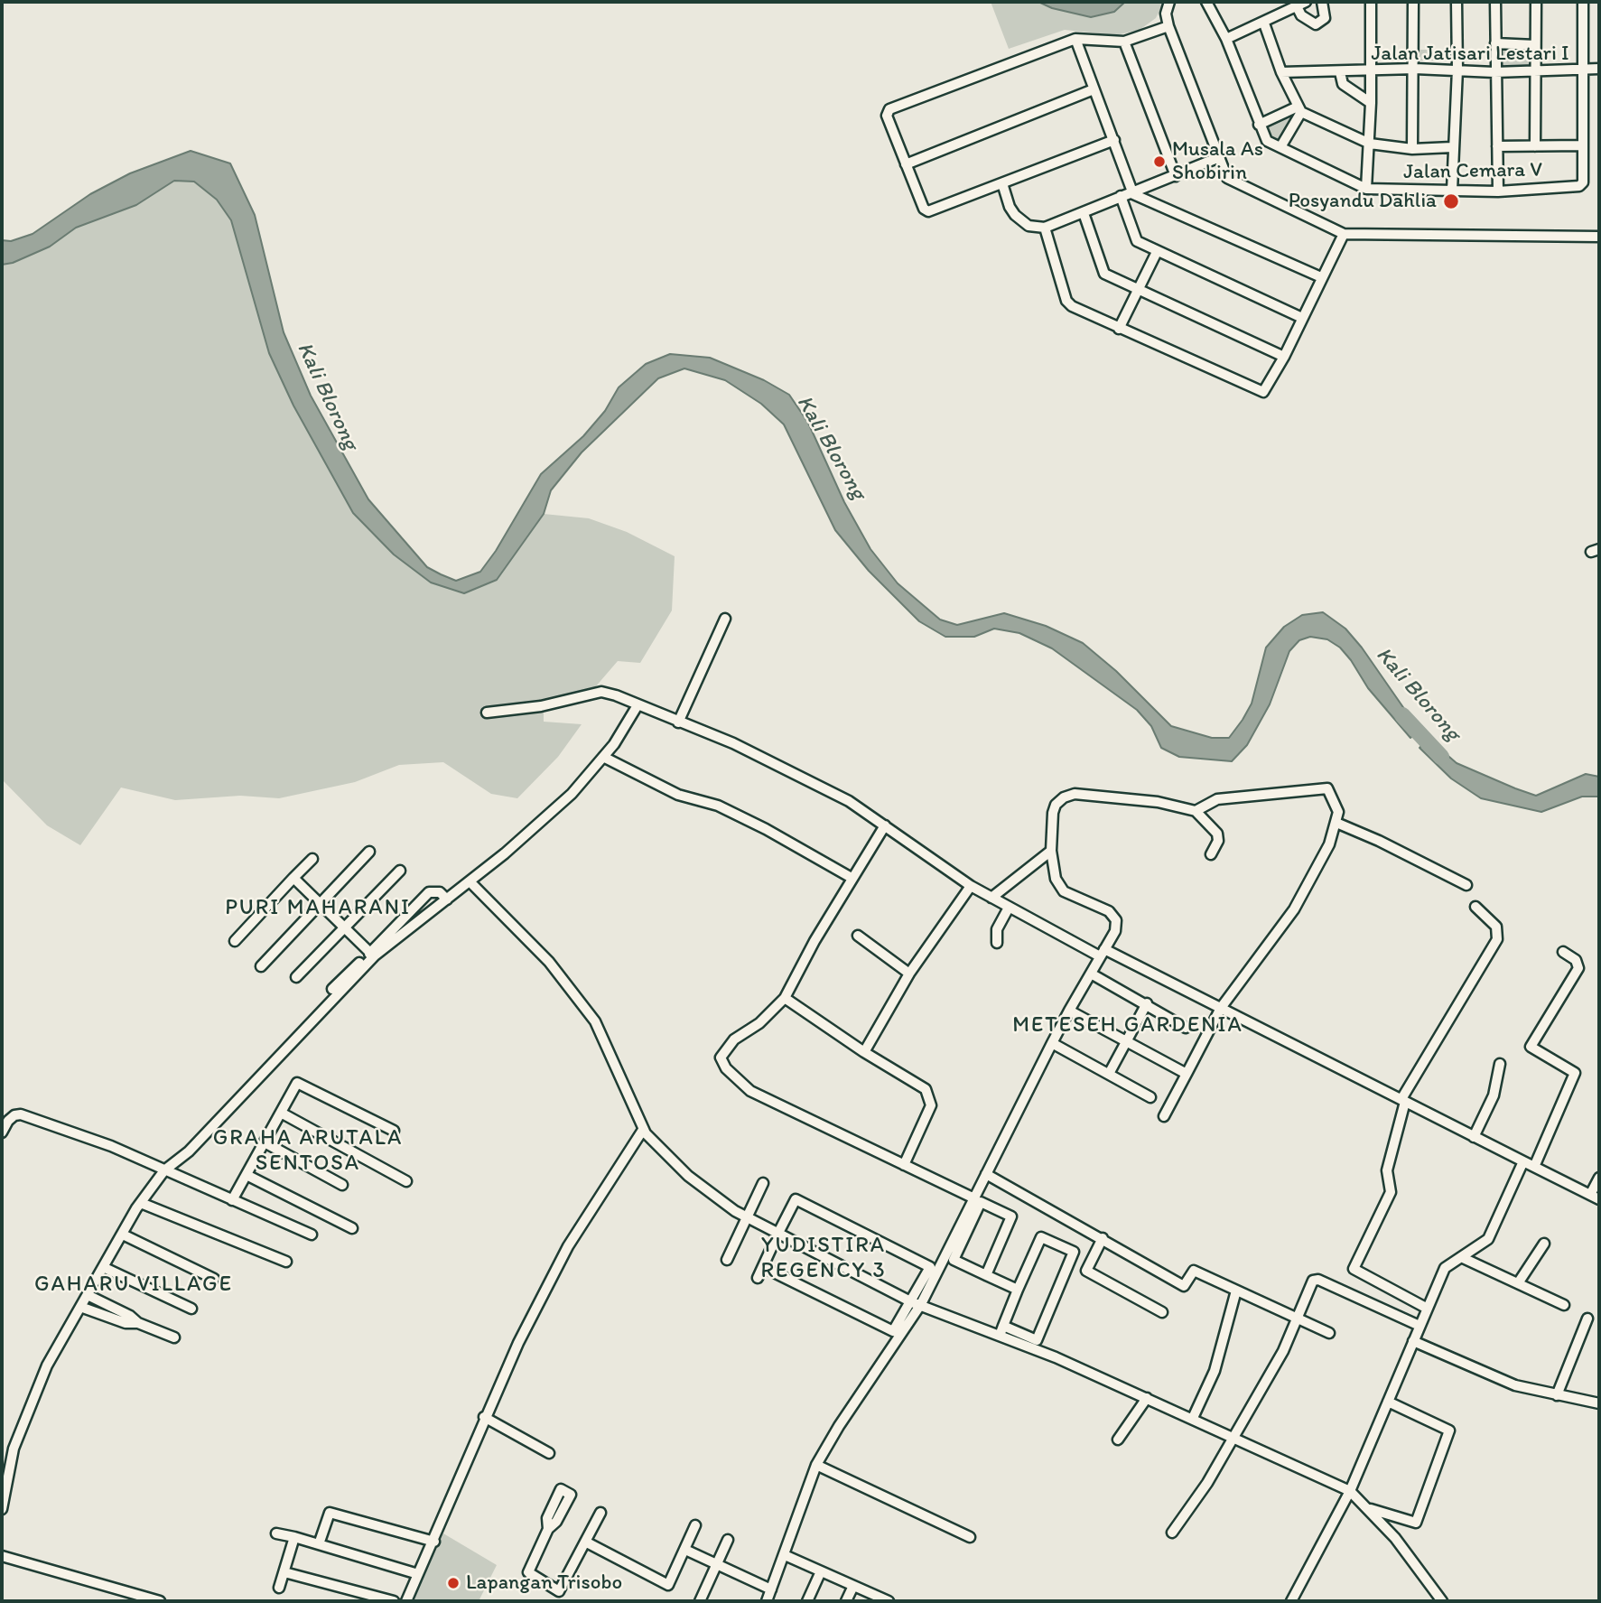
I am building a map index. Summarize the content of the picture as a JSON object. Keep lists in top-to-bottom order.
{
  "streets": {
    "street": ["Jalan Jatisari Lestari I", "Jalan Cemara V"]
  },
  "districts": [
    "PURI MAHARANI",
    "METESEH GARDENIA",
    "GRAHA ARUTALA SENTOSA",
    "YUDISTIRA REGENCY 3",
    "GAHARU VILLAGE"
  ],
  "water": ["Kali Blorong"],
  "places": ["Musala As Shobirin", "Posyandu Dahlia", "Lapangan Trisobo"]
}
